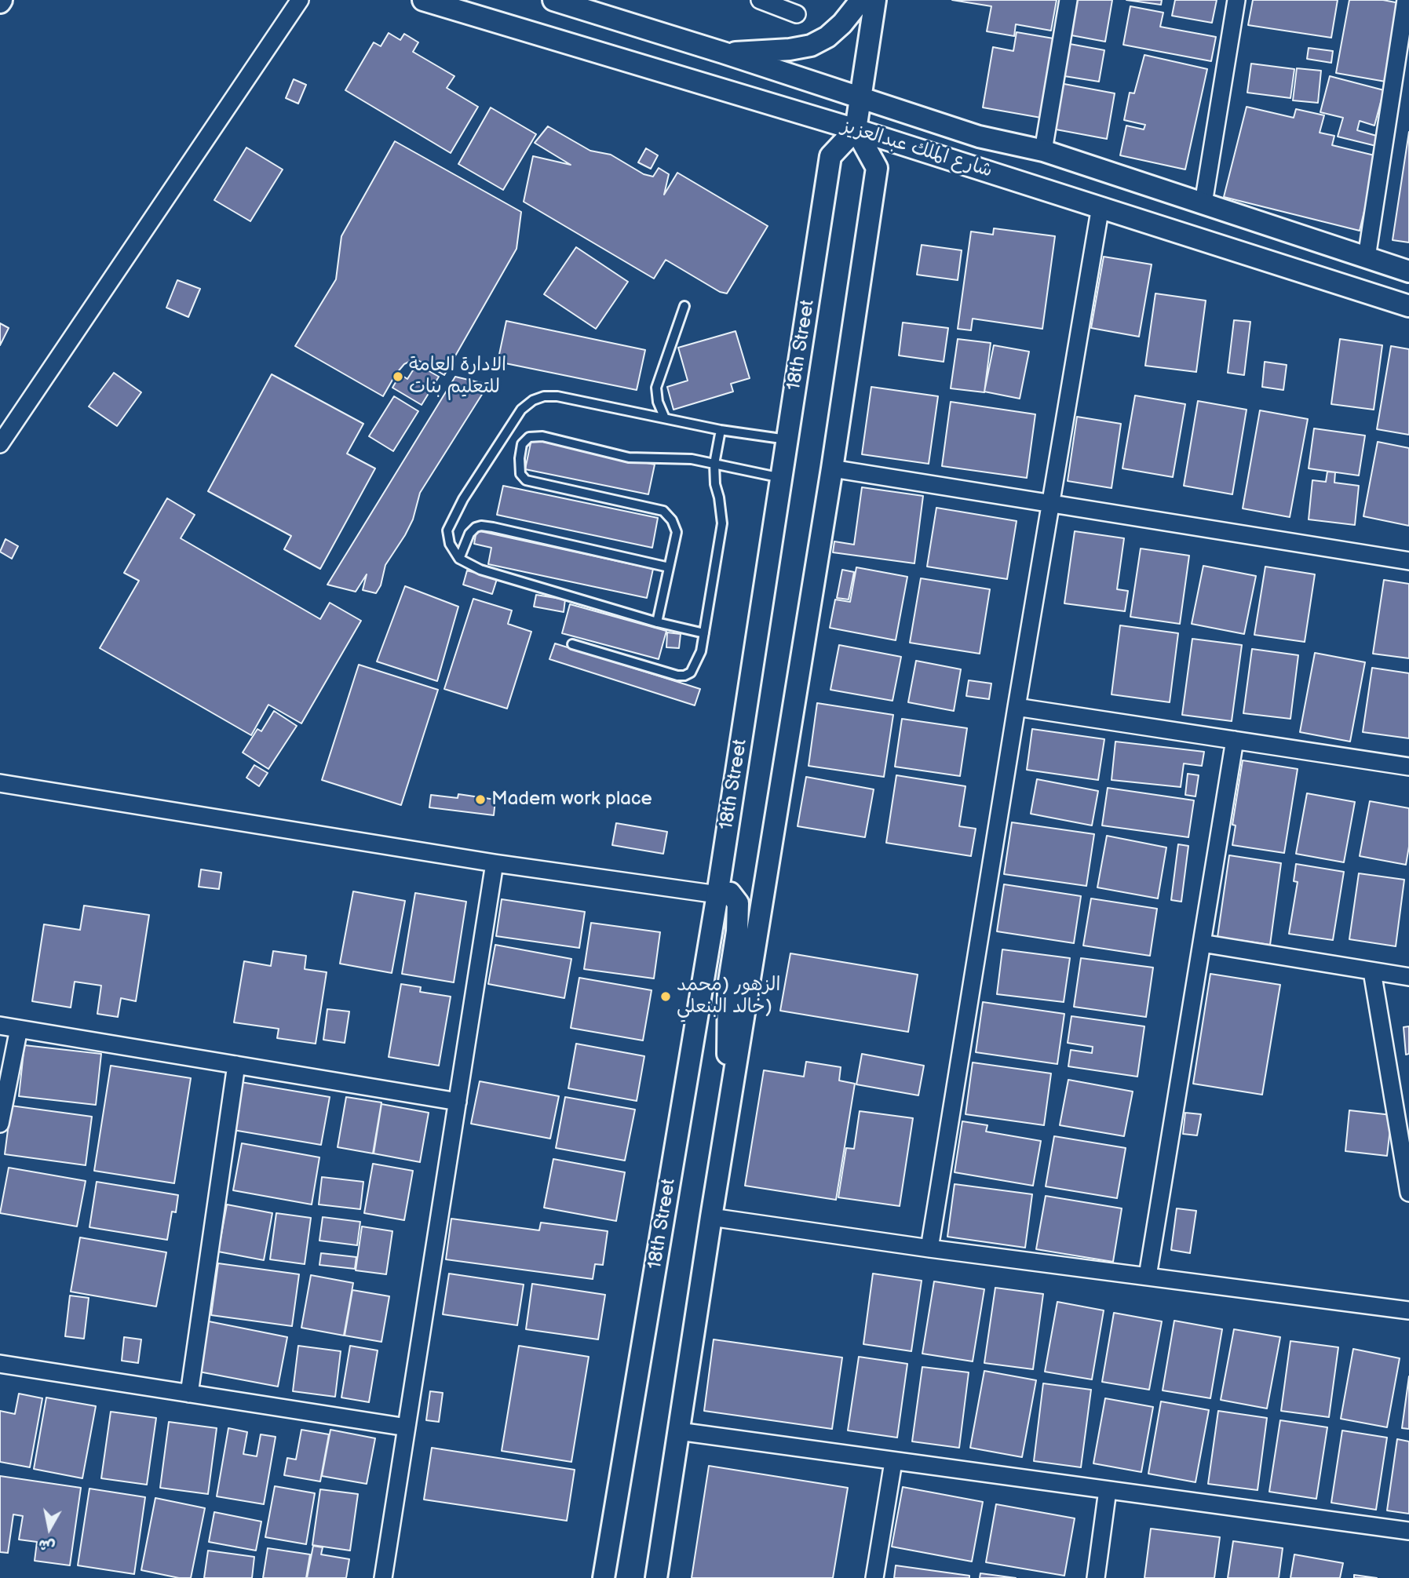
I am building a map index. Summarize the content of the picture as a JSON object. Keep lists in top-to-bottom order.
{
  "streets": {
    "street": ["شارع الملك عبدالعزيز", "18th Street"]
  },
  "crossings": [
    ["شارع الملك عبدالعزيز", "18th Street"]
  ],
  "places": ["الادارة العامة للتعليم بنات", "Madem work place", "الزهور (محمد خالد البنعلي)"],
  "north": "bottom"
}
